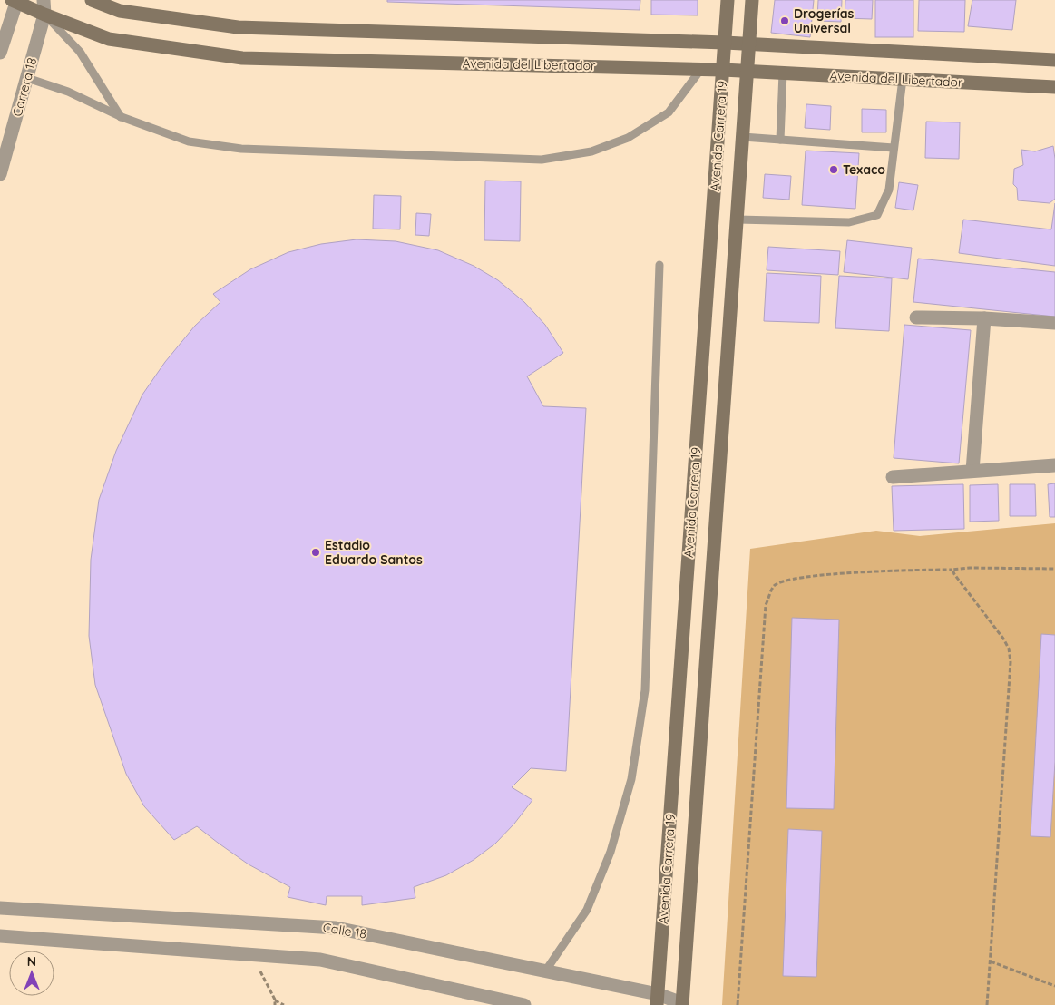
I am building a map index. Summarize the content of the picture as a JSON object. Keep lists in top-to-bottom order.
{
  "streets": {
    "main road": ["Avenida del Libertador", "Avenida Carrera 19"],
    "street": ["Carrera 18", "Calle 18"]
  },
  "crossings": [
    ["Avenida del Libertador", "Carrera 18"],
    ["Avenida del Libertador", "Avenida Carrera 19"],
    ["Avenida Carrera 19", "Calle 18"]
  ],
  "places": ["Drogerías Universal", "Texaco", "Estadio Eduardo Santos"],
  "north": "top"
}
